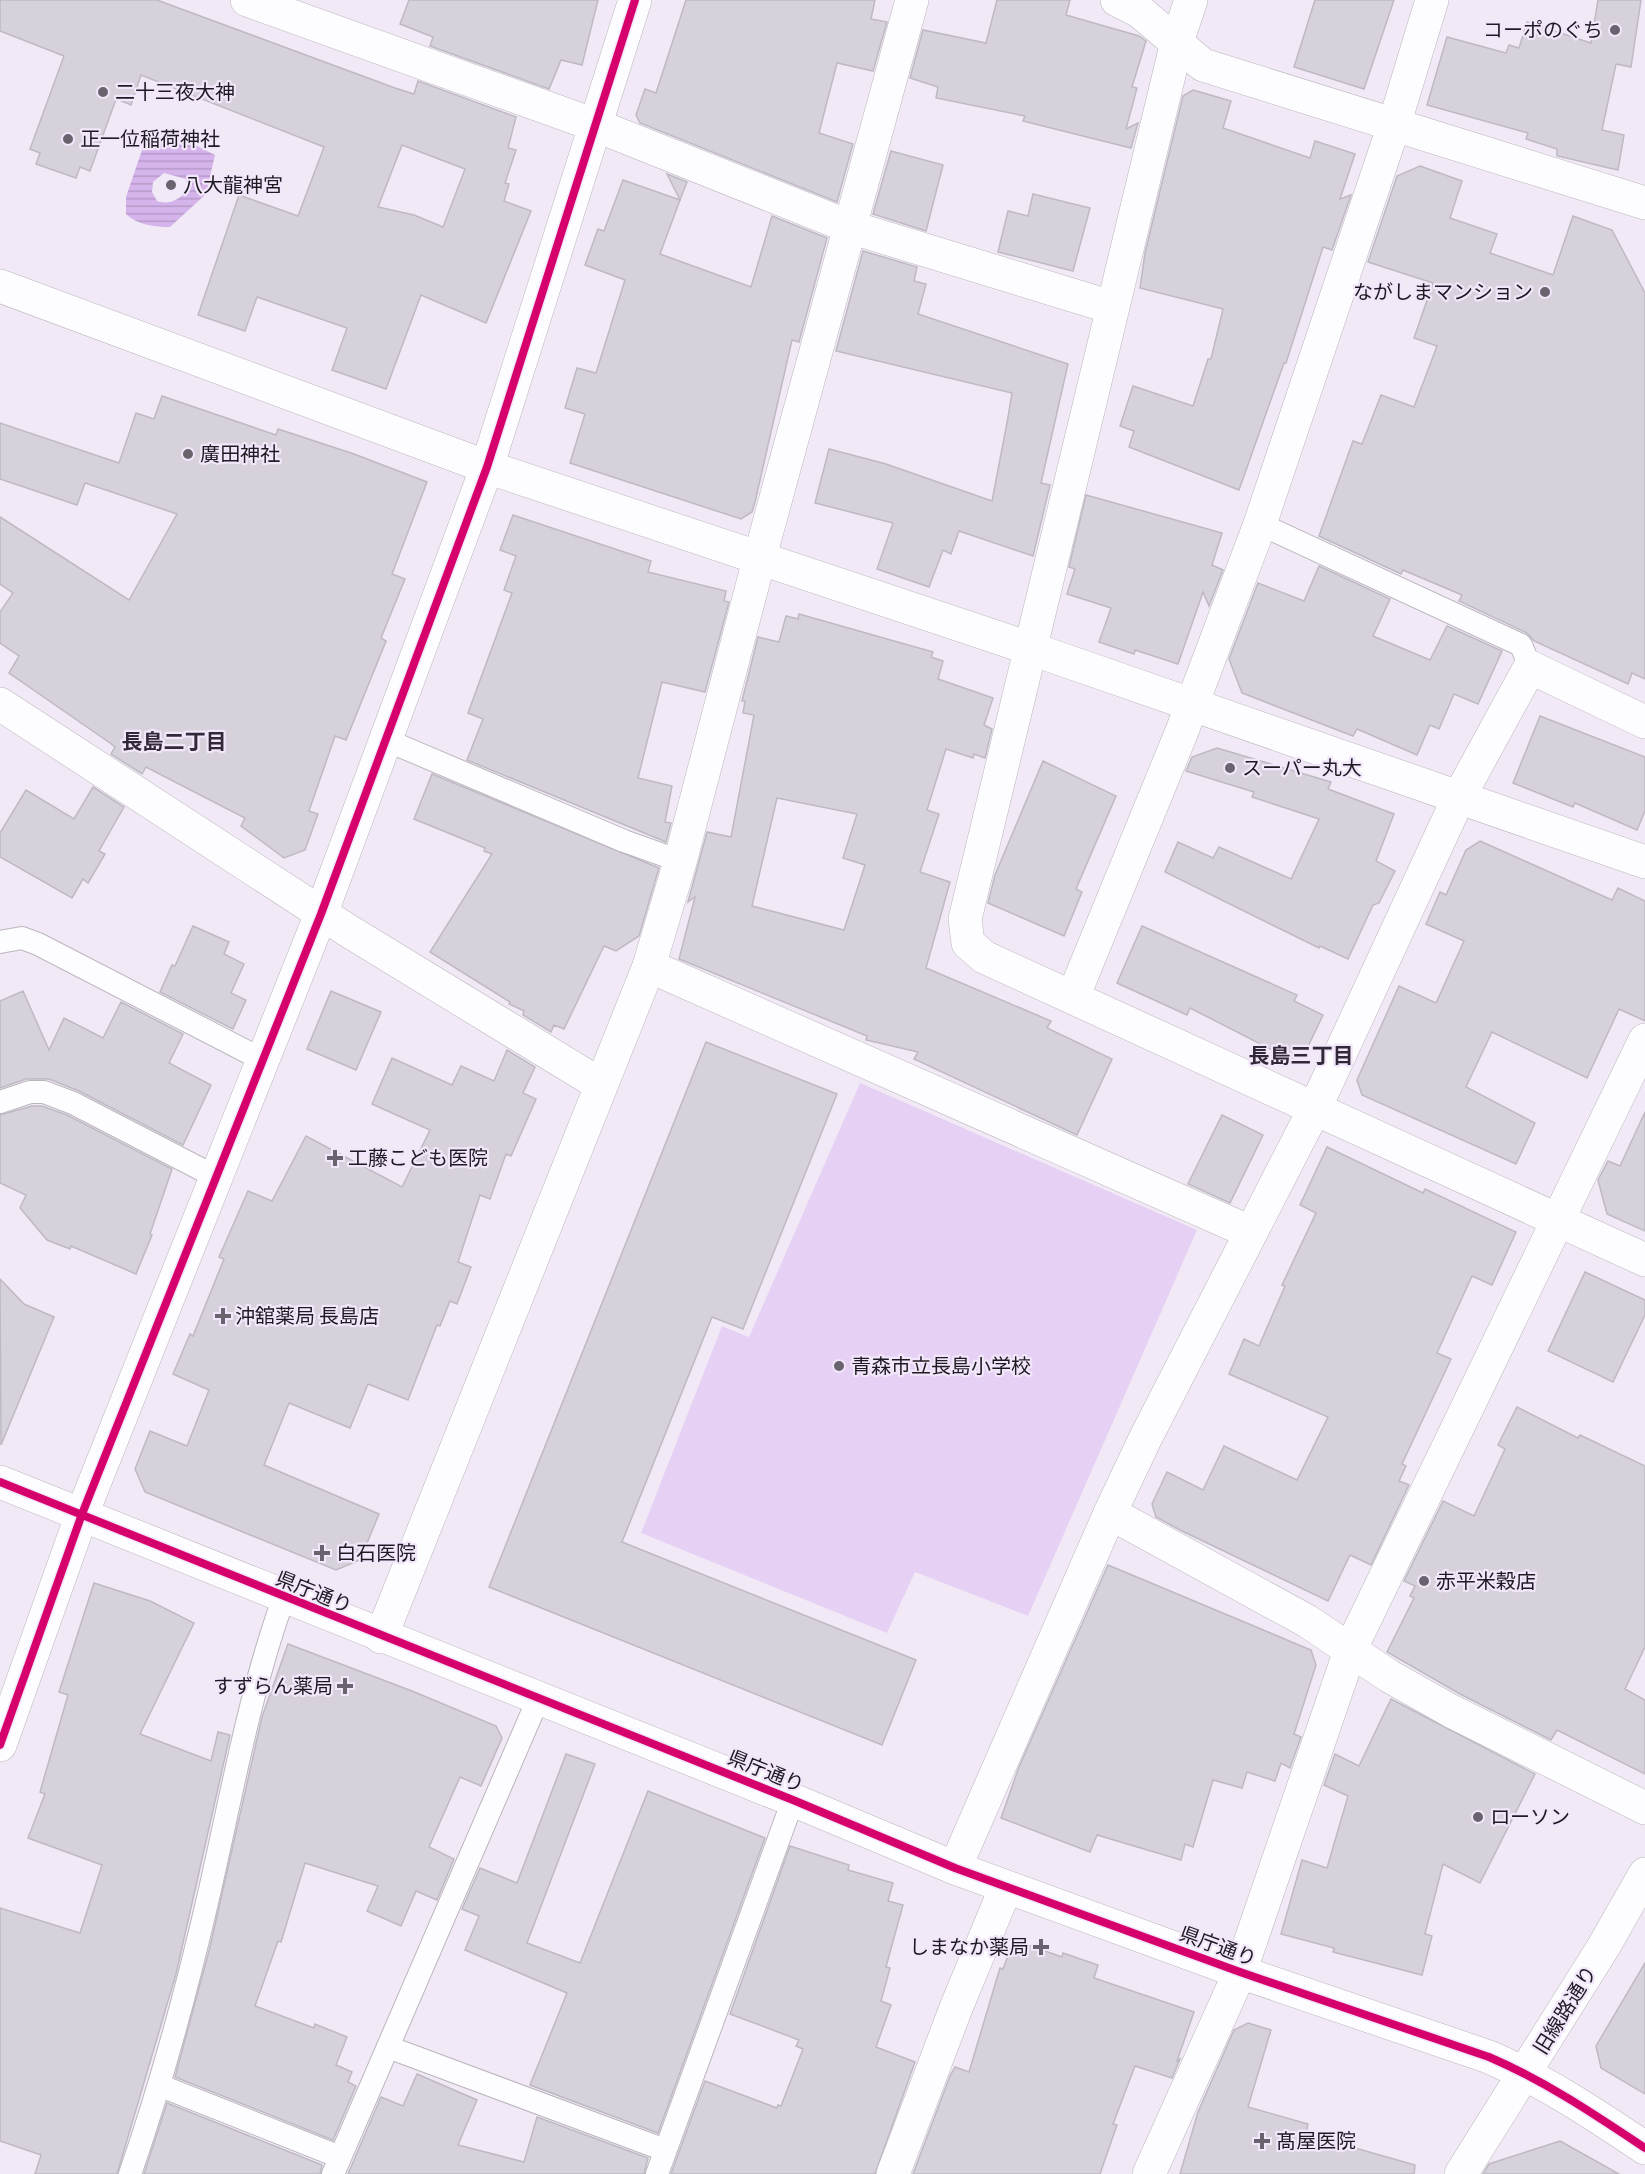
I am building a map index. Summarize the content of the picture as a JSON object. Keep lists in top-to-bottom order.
{
  "streets": {
    "street": ["県庁通り", "旧線路通り"]
  },
  "crossings": [
    ["県庁通り", "旧線路通り"]
  ],
  "districts": ["長島二丁目", "長島三丁目"],
  "places": {
    "other": [
      "コーポのぐち",
      "二十三夜大神",
      "正一位稲荷神社",
      "八大龍神宮",
      "ながしまマンション",
      "廣田神社",
      "スーパー丸大",
      "青森市立長島小学校",
      "赤平米穀店",
      "ローソン"
    ],
    "health": [
      "工藤こども医院",
      "沖舘薬局 長島店",
      "白石医院",
      "すずらん薬局",
      "しまなか薬局",
      "髙屋医院"
    ]
  }
}
